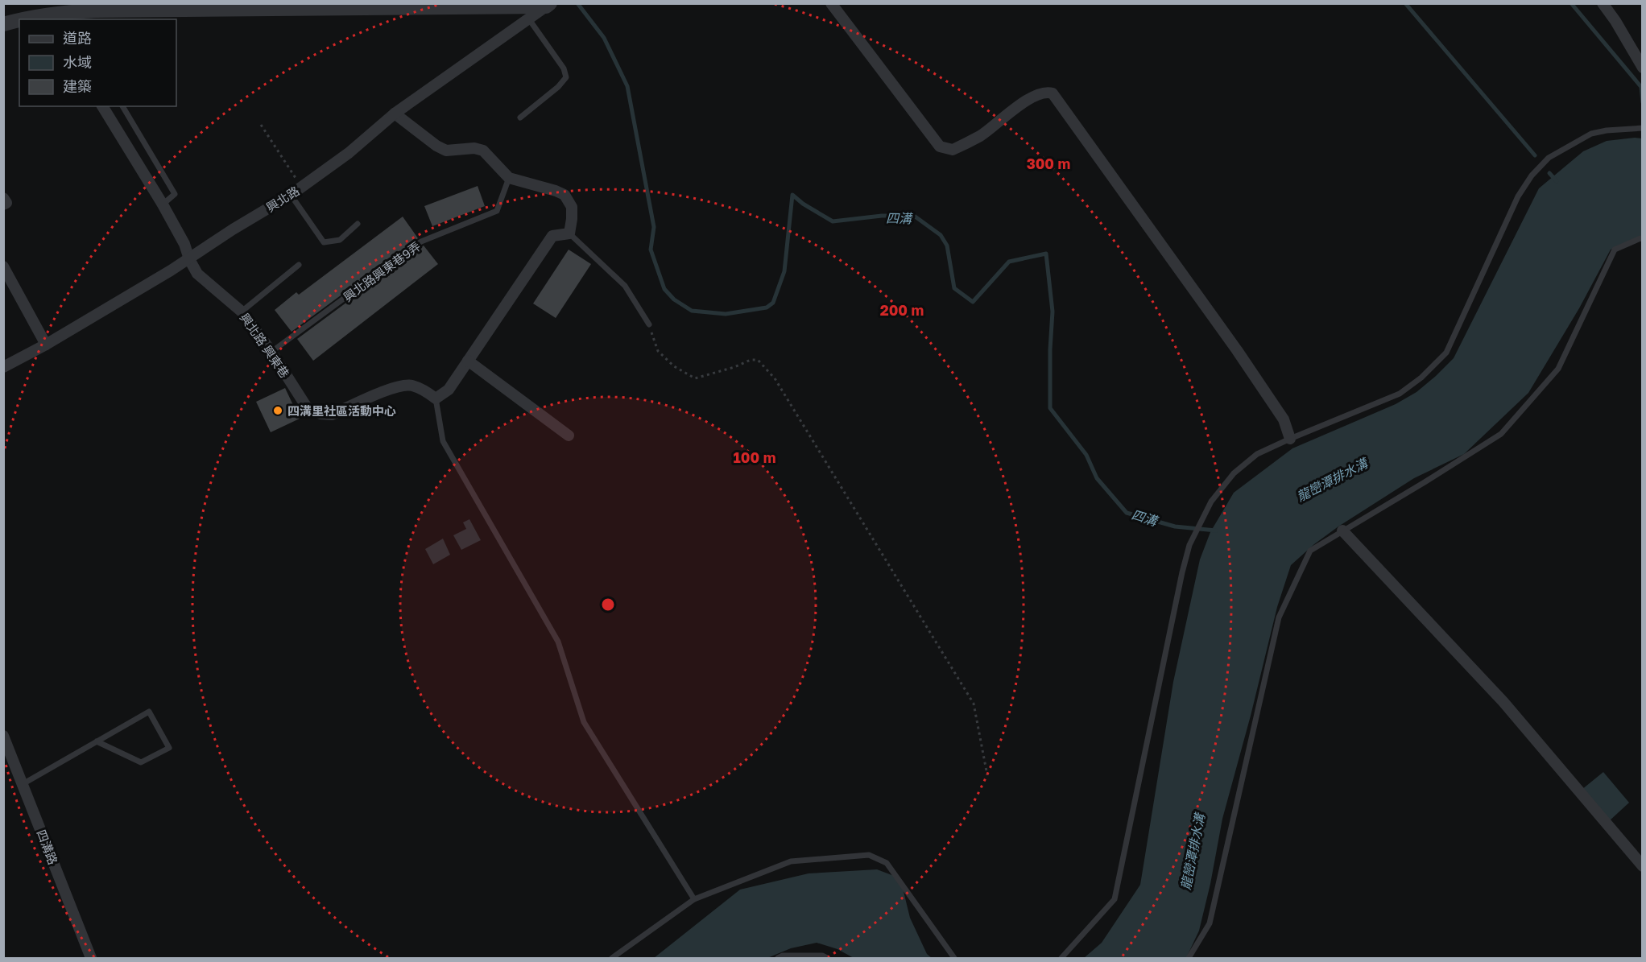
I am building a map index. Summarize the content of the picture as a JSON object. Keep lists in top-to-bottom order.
{
  "streets": {
    "street": ["興北路", "興北路 興東巷", "四溝路"],
    "lane": ["興北路興東巷9弄"]
  },
  "crossings": [
    ["興北路", "興北路 興東巷"],
    ["興北路興東巷9弄", "興北路 興東巷"]
  ],
  "water": ["四溝", "龍巒潭排水溝"],
  "places": ["四溝里社區活動中心"],
  "legend": ["道路", "水域", "建築"],
  "rings": ["300 m", "200 m", "100 m"]
}
